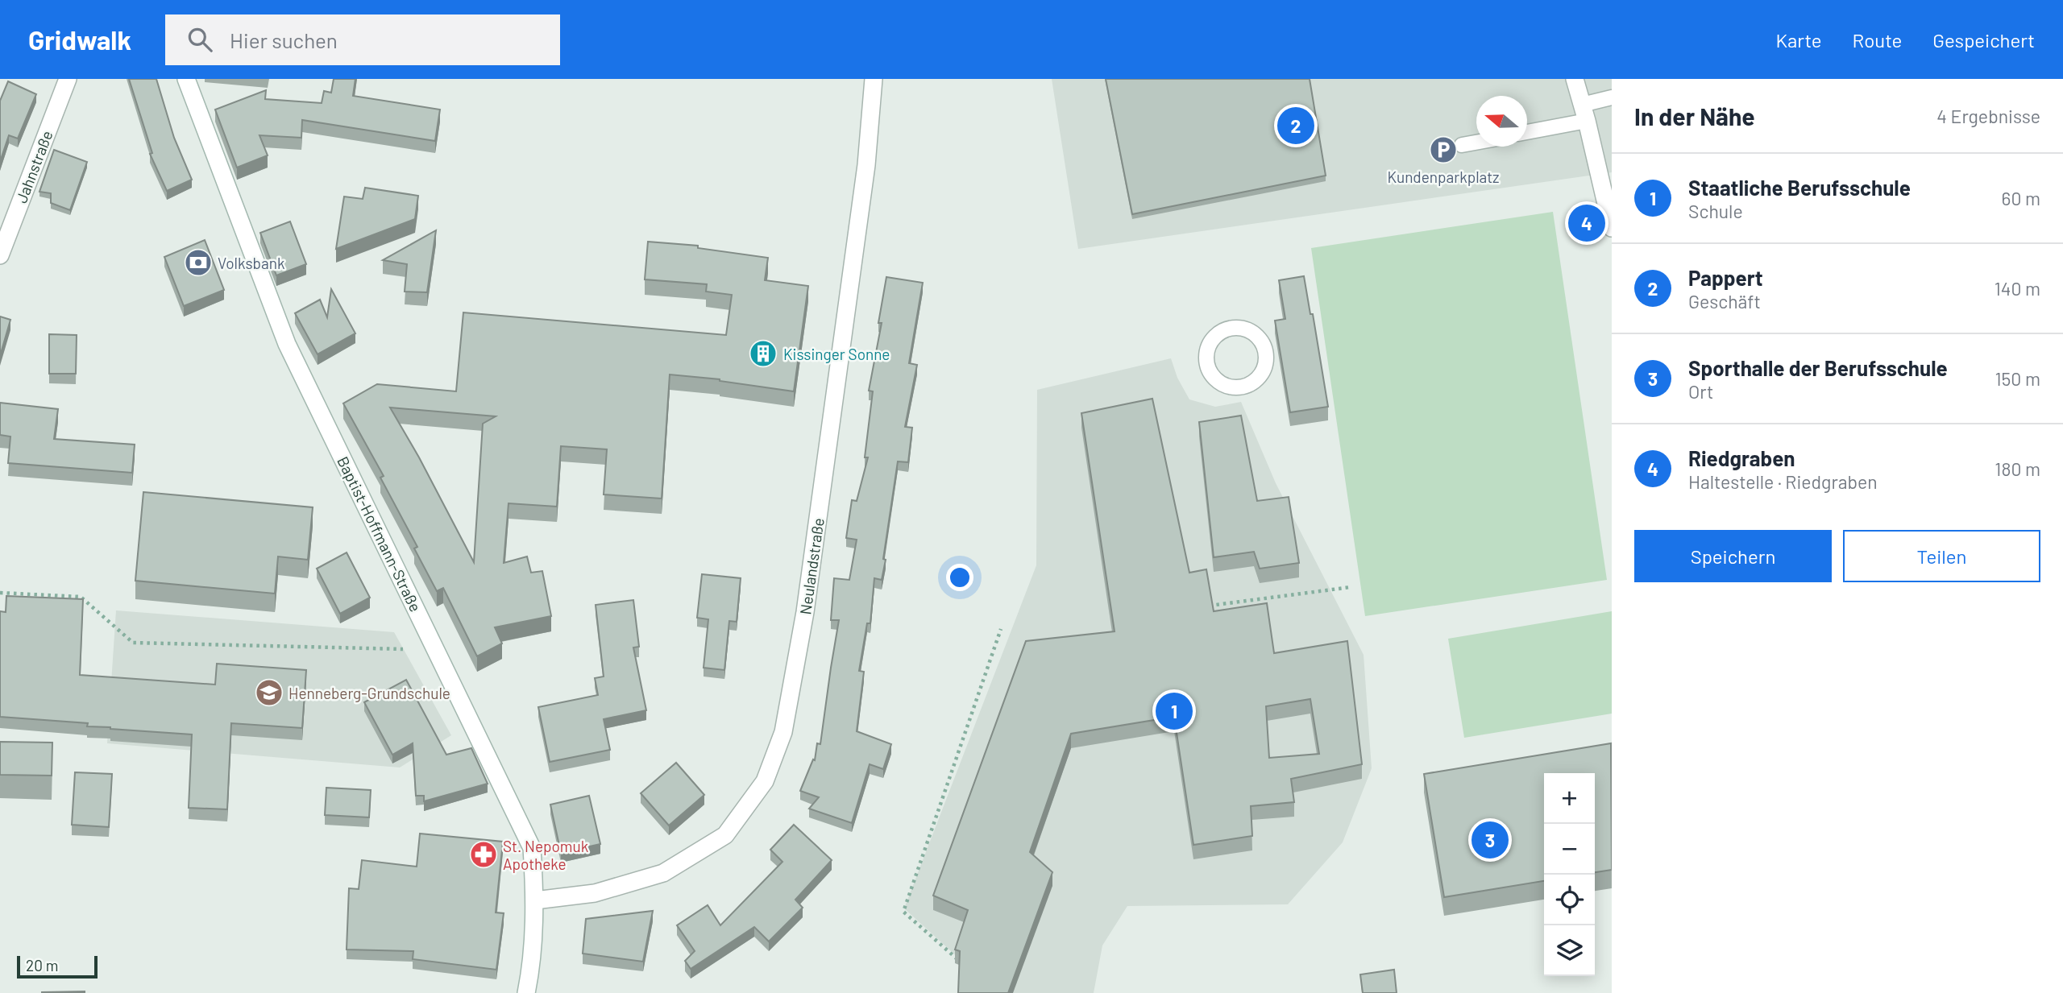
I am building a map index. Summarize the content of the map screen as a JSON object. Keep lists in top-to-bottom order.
{
  "streets": {
    "street": ["Jahnstraße", "Baptist-Hoffmann-Straße", "Neulandstraße"]
  },
  "crossings": [
    ["Baptist-Hoffmann-Straße", "Neulandstraße"]
  ],
  "places": {
    "parking": ["Kundenparkplatz"],
    "bank": ["Volksbank"],
    "building": ["Kissinger Sonne"],
    "school or university": ["Henneberg-Grundschule"],
    "pharmacy": ["St. Nepomuk Apotheke"]
  },
  "scale_bar": "20 m",
  "north": "left",
  "page": {
    "header": "Gridwalk",
    "search": "Hier suchen",
    "nav": ["Karte", "Route", "Gespeichert"],
    "heading": ["In der Nähe", "4 Ergebnisse"],
    "pins": [
      "2",
      "4",
      "1",
      "3"
    ],
    "list": [
      {
        "mark": "1",
        "name": "Staatliche Berufsschule",
        "note": "Schule",
        "value": "60 m"
      },
      {
        "mark": "2",
        "name": "Pappert",
        "note": "Geschäft",
        "value": "140 m"
      },
      {
        "mark": "3",
        "name": "Sporthalle der Berufsschule",
        "note": "Ort",
        "value": "150 m"
      },
      {
        "mark": "4",
        "name": "Riedgraben",
        "note": "Haltestelle · Riedgraben",
        "value": "180 m"
      }
    ],
    "buttons": ["Speichern", "Teilen"],
    "map_buttons": ["+", "−"],
    "scale": "20 m"
  }
}
